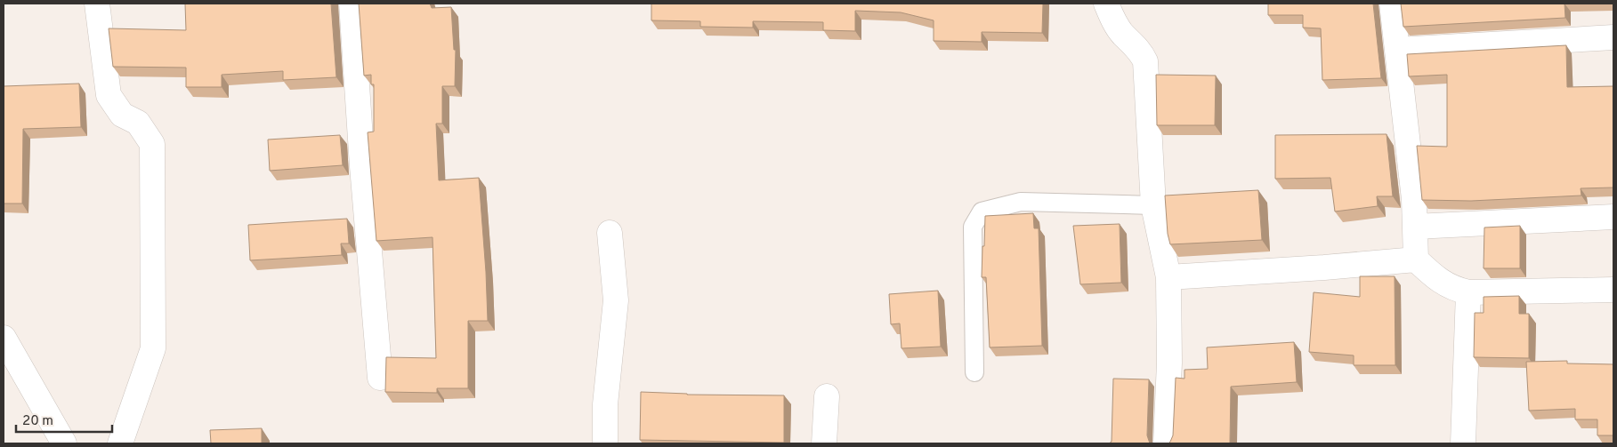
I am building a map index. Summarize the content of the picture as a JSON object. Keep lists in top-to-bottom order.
{
  "scale_bar": "20 m"
}
